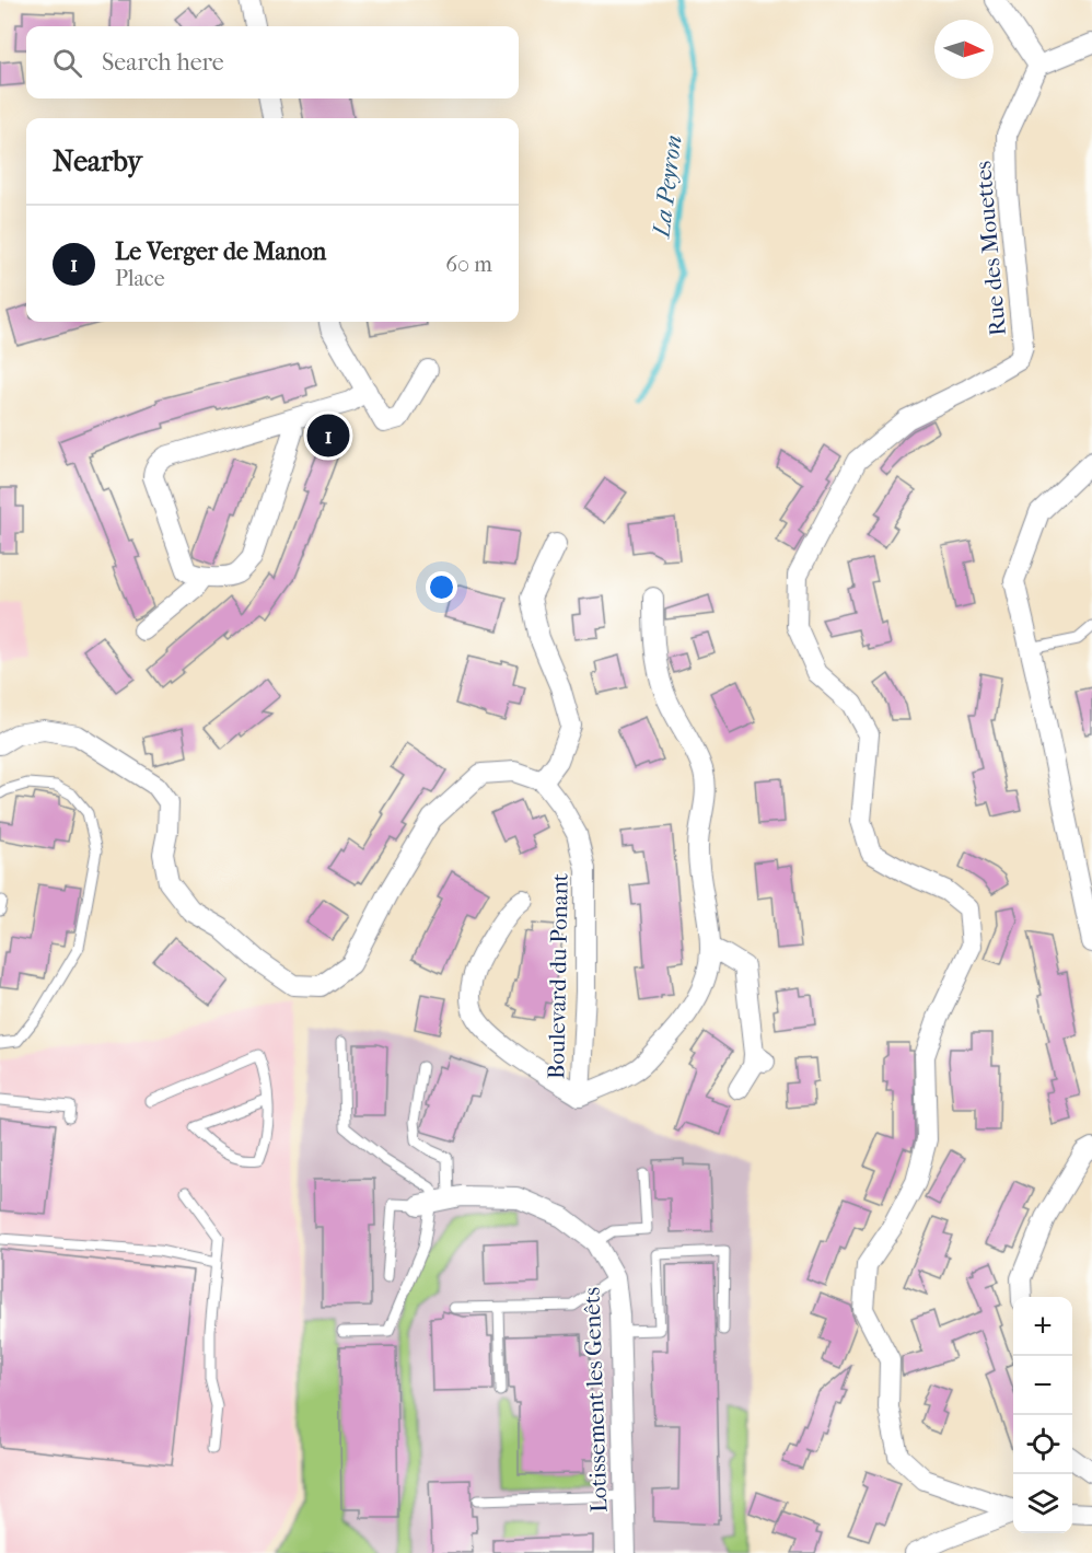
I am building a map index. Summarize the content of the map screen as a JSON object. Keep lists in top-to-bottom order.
{
  "streets": {
    "street": ["Rue des Mouettes", "Boulevard du Ponant", "Lotissement les Genêts"]
  },
  "water": ["La Peyron"],
  "north": "right",
  "page": {
    "search": "Search here",
    "heading": "Nearby",
    "list": [
      {
        "mark": "1",
        "name": "Le Verger de Manon",
        "note": "Place",
        "value": "60 m"
      }
    ],
    "pins": "1",
    "map_buttons": ["+", "−"]
  }
}
